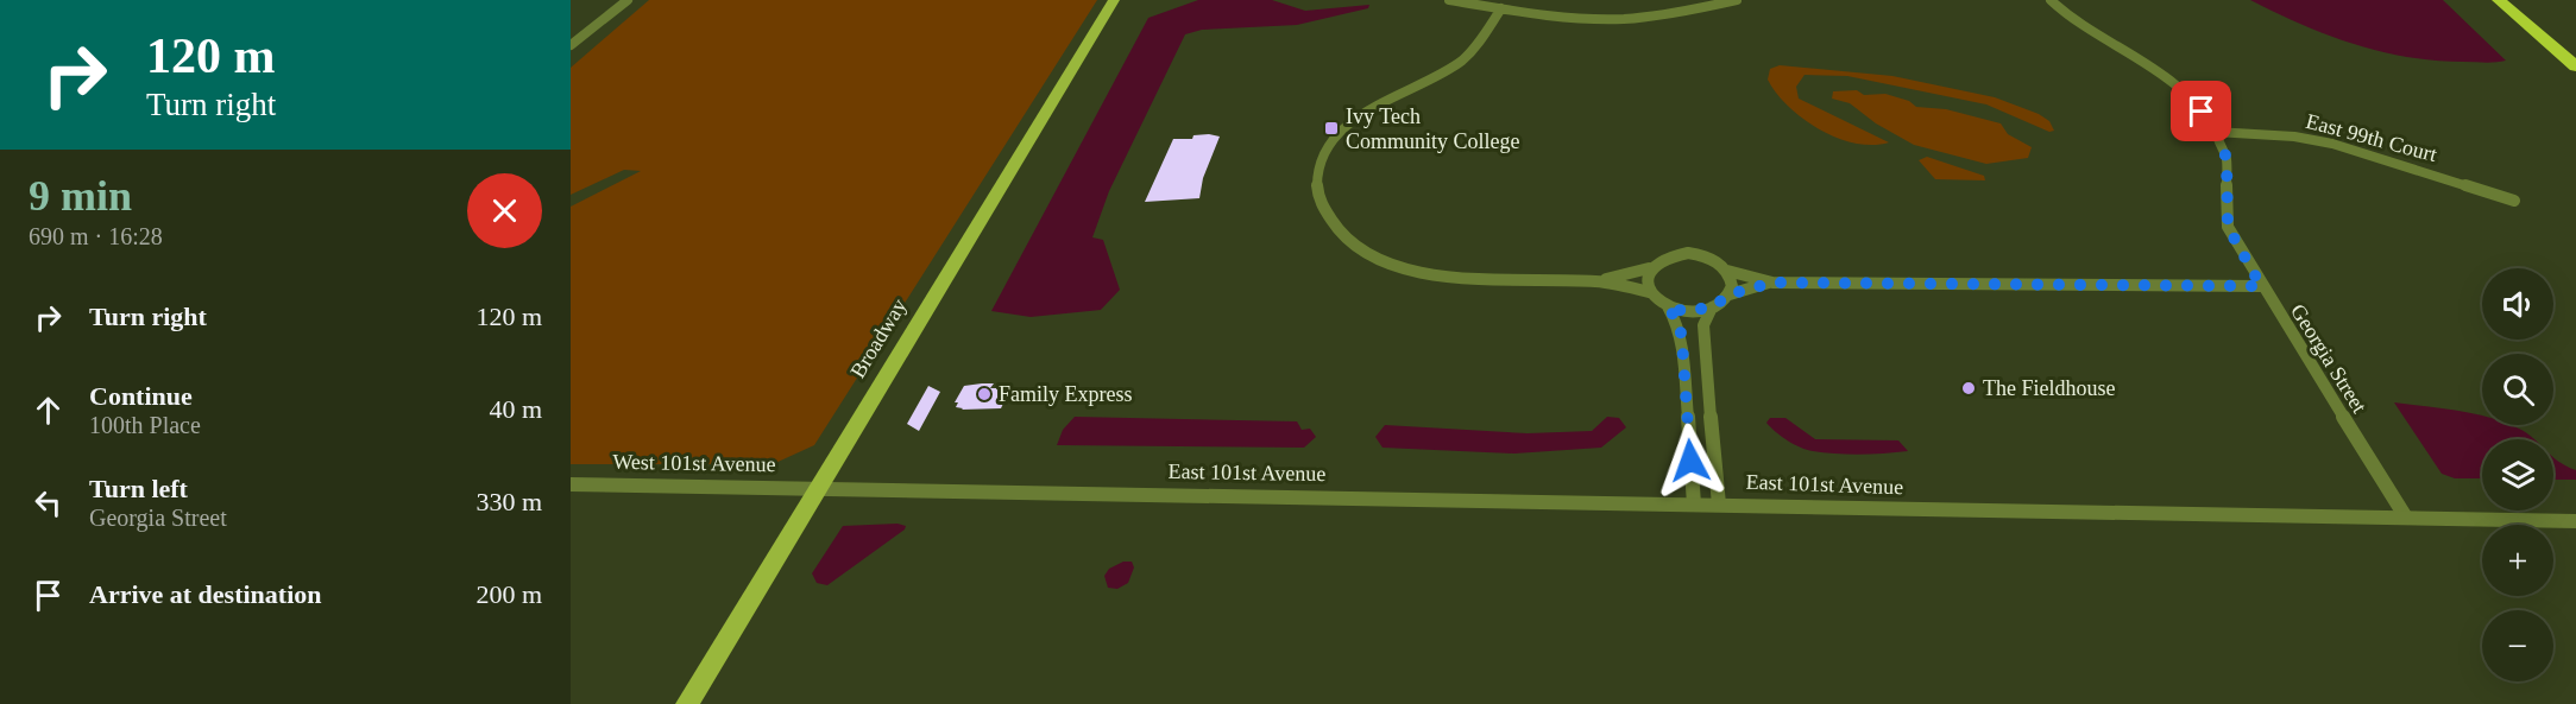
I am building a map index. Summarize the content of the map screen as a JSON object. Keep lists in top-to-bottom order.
{
  "streets": {
    "main road": ["Broadway"],
    "street": [
      "East 99th Court",
      "Georgia Street",
      "West 101st Avenue",
      "East 101st Avenue"
    ]
  },
  "crossings": [
    ["East 99th Court", "Georgia Street"],
    ["Broadway", "West 101st Avenue"],
    ["Broadway", "East 101st Avenue"],
    ["Georgia Street", "East 101st Avenue"],
    ["West 101st Avenue", "East 101st Avenue"]
  ],
  "places": {
    "transit": ["Ivy Tech Community College"],
    "other": ["The Fieldhouse", "Family Express"]
  },
  "page": {
    "turn": ["120 m", "Turn right"],
    "heading": ["9 min", "690 m · 16:28"],
    "map_buttons": ["+", "−"],
    "list": [
      {
        "name": "Turn right",
        "value": "120 m"
      },
      {
        "name": "Continue",
        "note": "100th Place",
        "value": "40 m"
      },
      {
        "name": "Turn left",
        "note": "Georgia Street",
        "value": "330 m"
      },
      {
        "name": "Arrive at destination",
        "value": "200 m"
      }
    ]
  }
}
